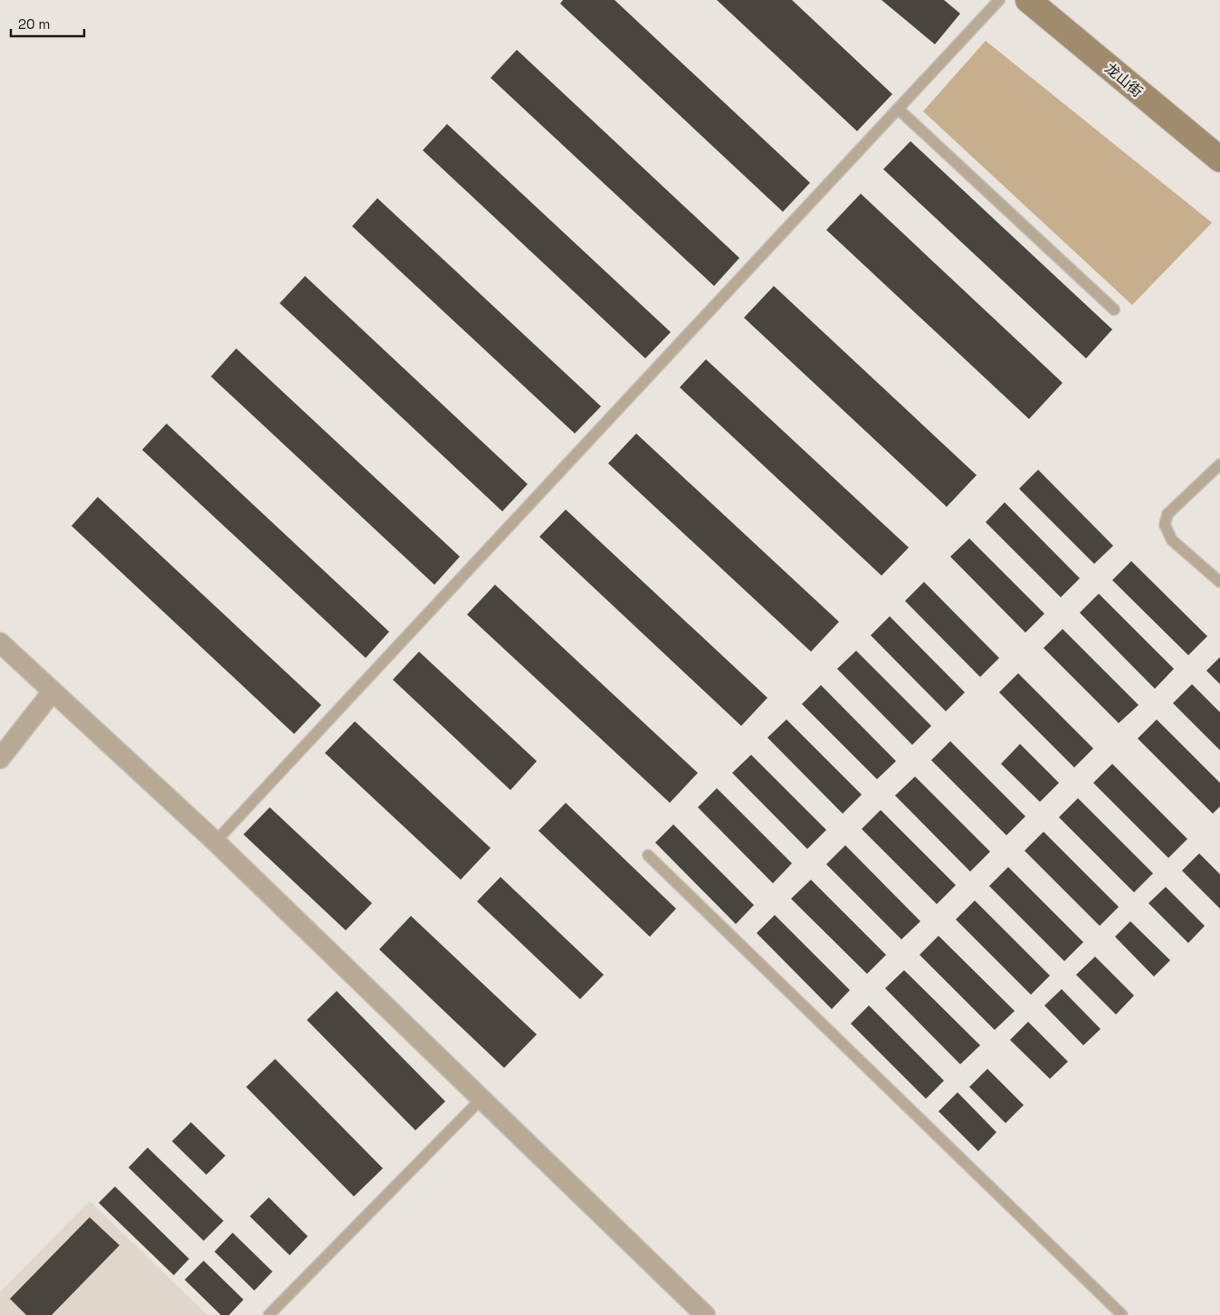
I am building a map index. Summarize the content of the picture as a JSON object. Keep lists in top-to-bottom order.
{
  "streets": {
    "street": ["龙山街"]
  },
  "scale_bar": "20 m"
}
